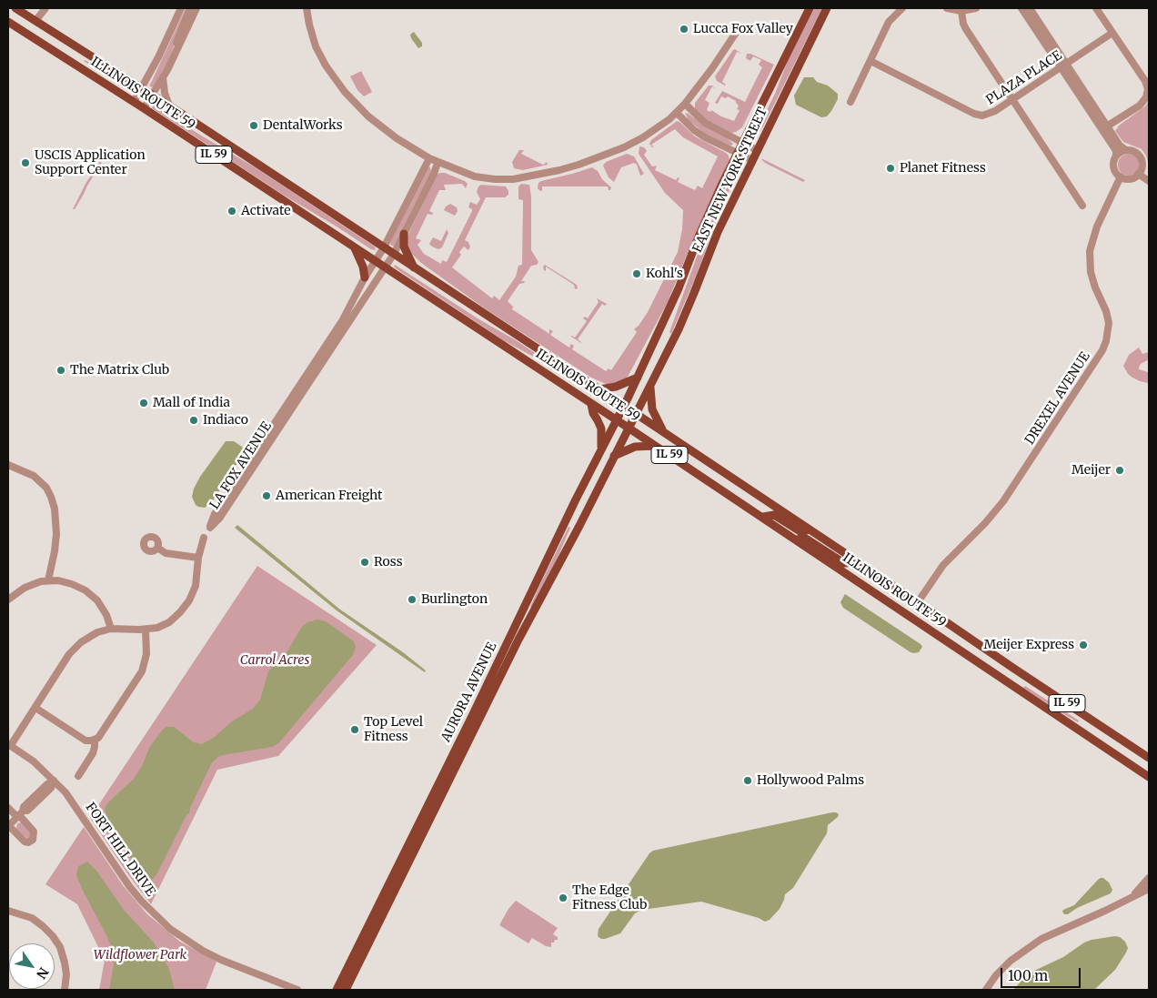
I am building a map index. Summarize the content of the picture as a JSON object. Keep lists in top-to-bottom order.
{
  "streets": {
    "main road": [
      "ILLINOIS ROUTE 59",
      "IL 59",
      "EAST NEW YORK STREET",
      "AURORA AVENUE"
    ],
    "street": [
      "PLAZA PLACE",
      "DREXEL AVENUE",
      "LA FOX AVENUE",
      "FORT HILL DRIVE"
    ]
  },
  "crossings": [
    ["ILLINOIS ROUTE 59", "IL 59"],
    ["ILLINOIS ROUTE 59", "EAST NEW YORK STREET"],
    ["ILLINOIS ROUTE 59", "DREXEL AVENUE"],
    ["ILLINOIS ROUTE 59", "LA FOX AVENUE"],
    ["ILLINOIS ROUTE 59", "AURORA AVENUE"],
    ["EAST NEW YORK STREET", "AURORA AVENUE"]
  ],
  "parks": ["Carrol Acres", "Wildflower Park"],
  "places": [
    "Lucca Fox Valley",
    "DentalWorks",
    "USCIS Application Support Center",
    "Planet Fitness",
    "Activate",
    "Kohl's",
    "The Matrix Club",
    "Mall of India",
    "Indiaco",
    "Meijer",
    "American Freight",
    "Ross",
    "Burlington",
    "Meijer Express",
    "Top Level Fitness",
    "Hollywood Palms",
    "The Edge Fitness Club"
  ],
  "scale_bar": "100 m",
  "north": "bottom right"
}
